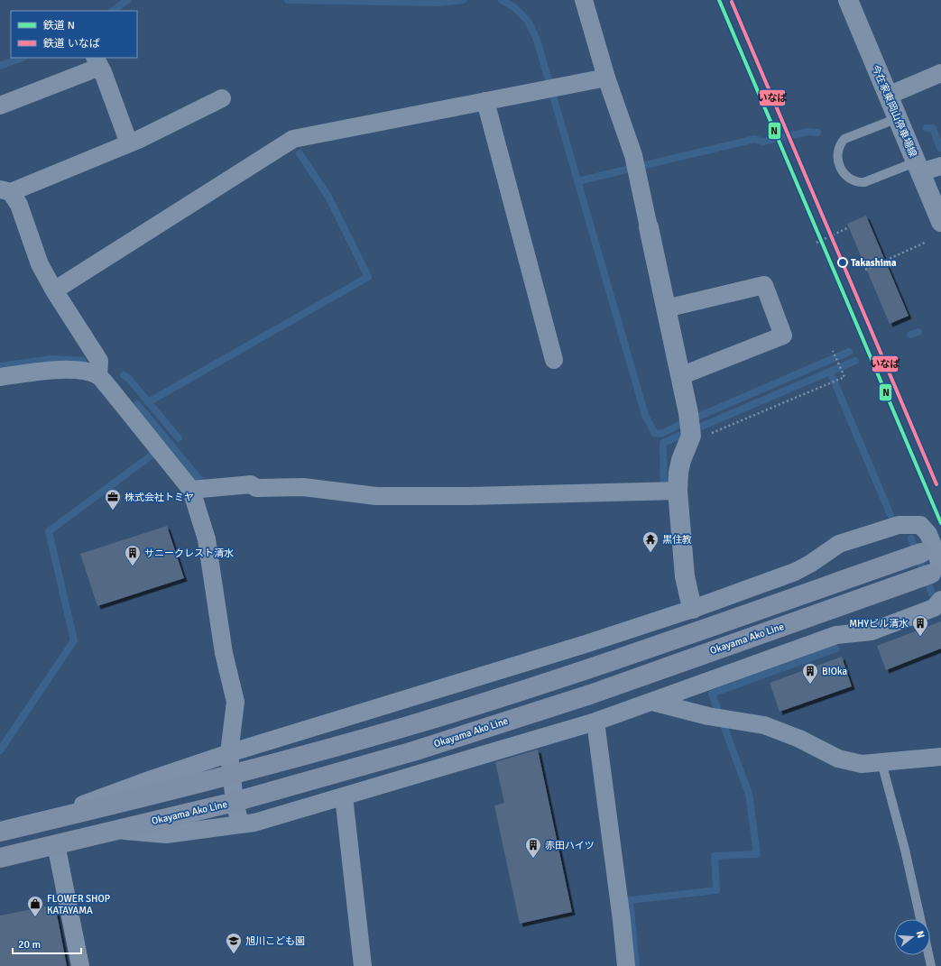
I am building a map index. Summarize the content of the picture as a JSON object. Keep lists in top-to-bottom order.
{
  "streets": {
    "main road": ["Okayama Ako Line"],
    "street": ["今在家東岡山停車場線"]
  },
  "places": {
    "other": ["Takashima"],
    "office": ["株式会社トミヤ"],
    "temple": ["黒住教"],
    "building": [
      "サニークレスト清水",
      "MHYビル清水",
      "B!Oka",
      "赤田ハイツ"
    ],
    "shop": ["FLOWER SHOP KATAYAMA"],
    "school or university": ["旭川こども園"]
  },
  "lines": ["rail line N", "rail line いなば"],
  "legend": ["鉄道 N", "鉄道 いなば"],
  "scale_bar": "20 m",
  "north": "right"
}
